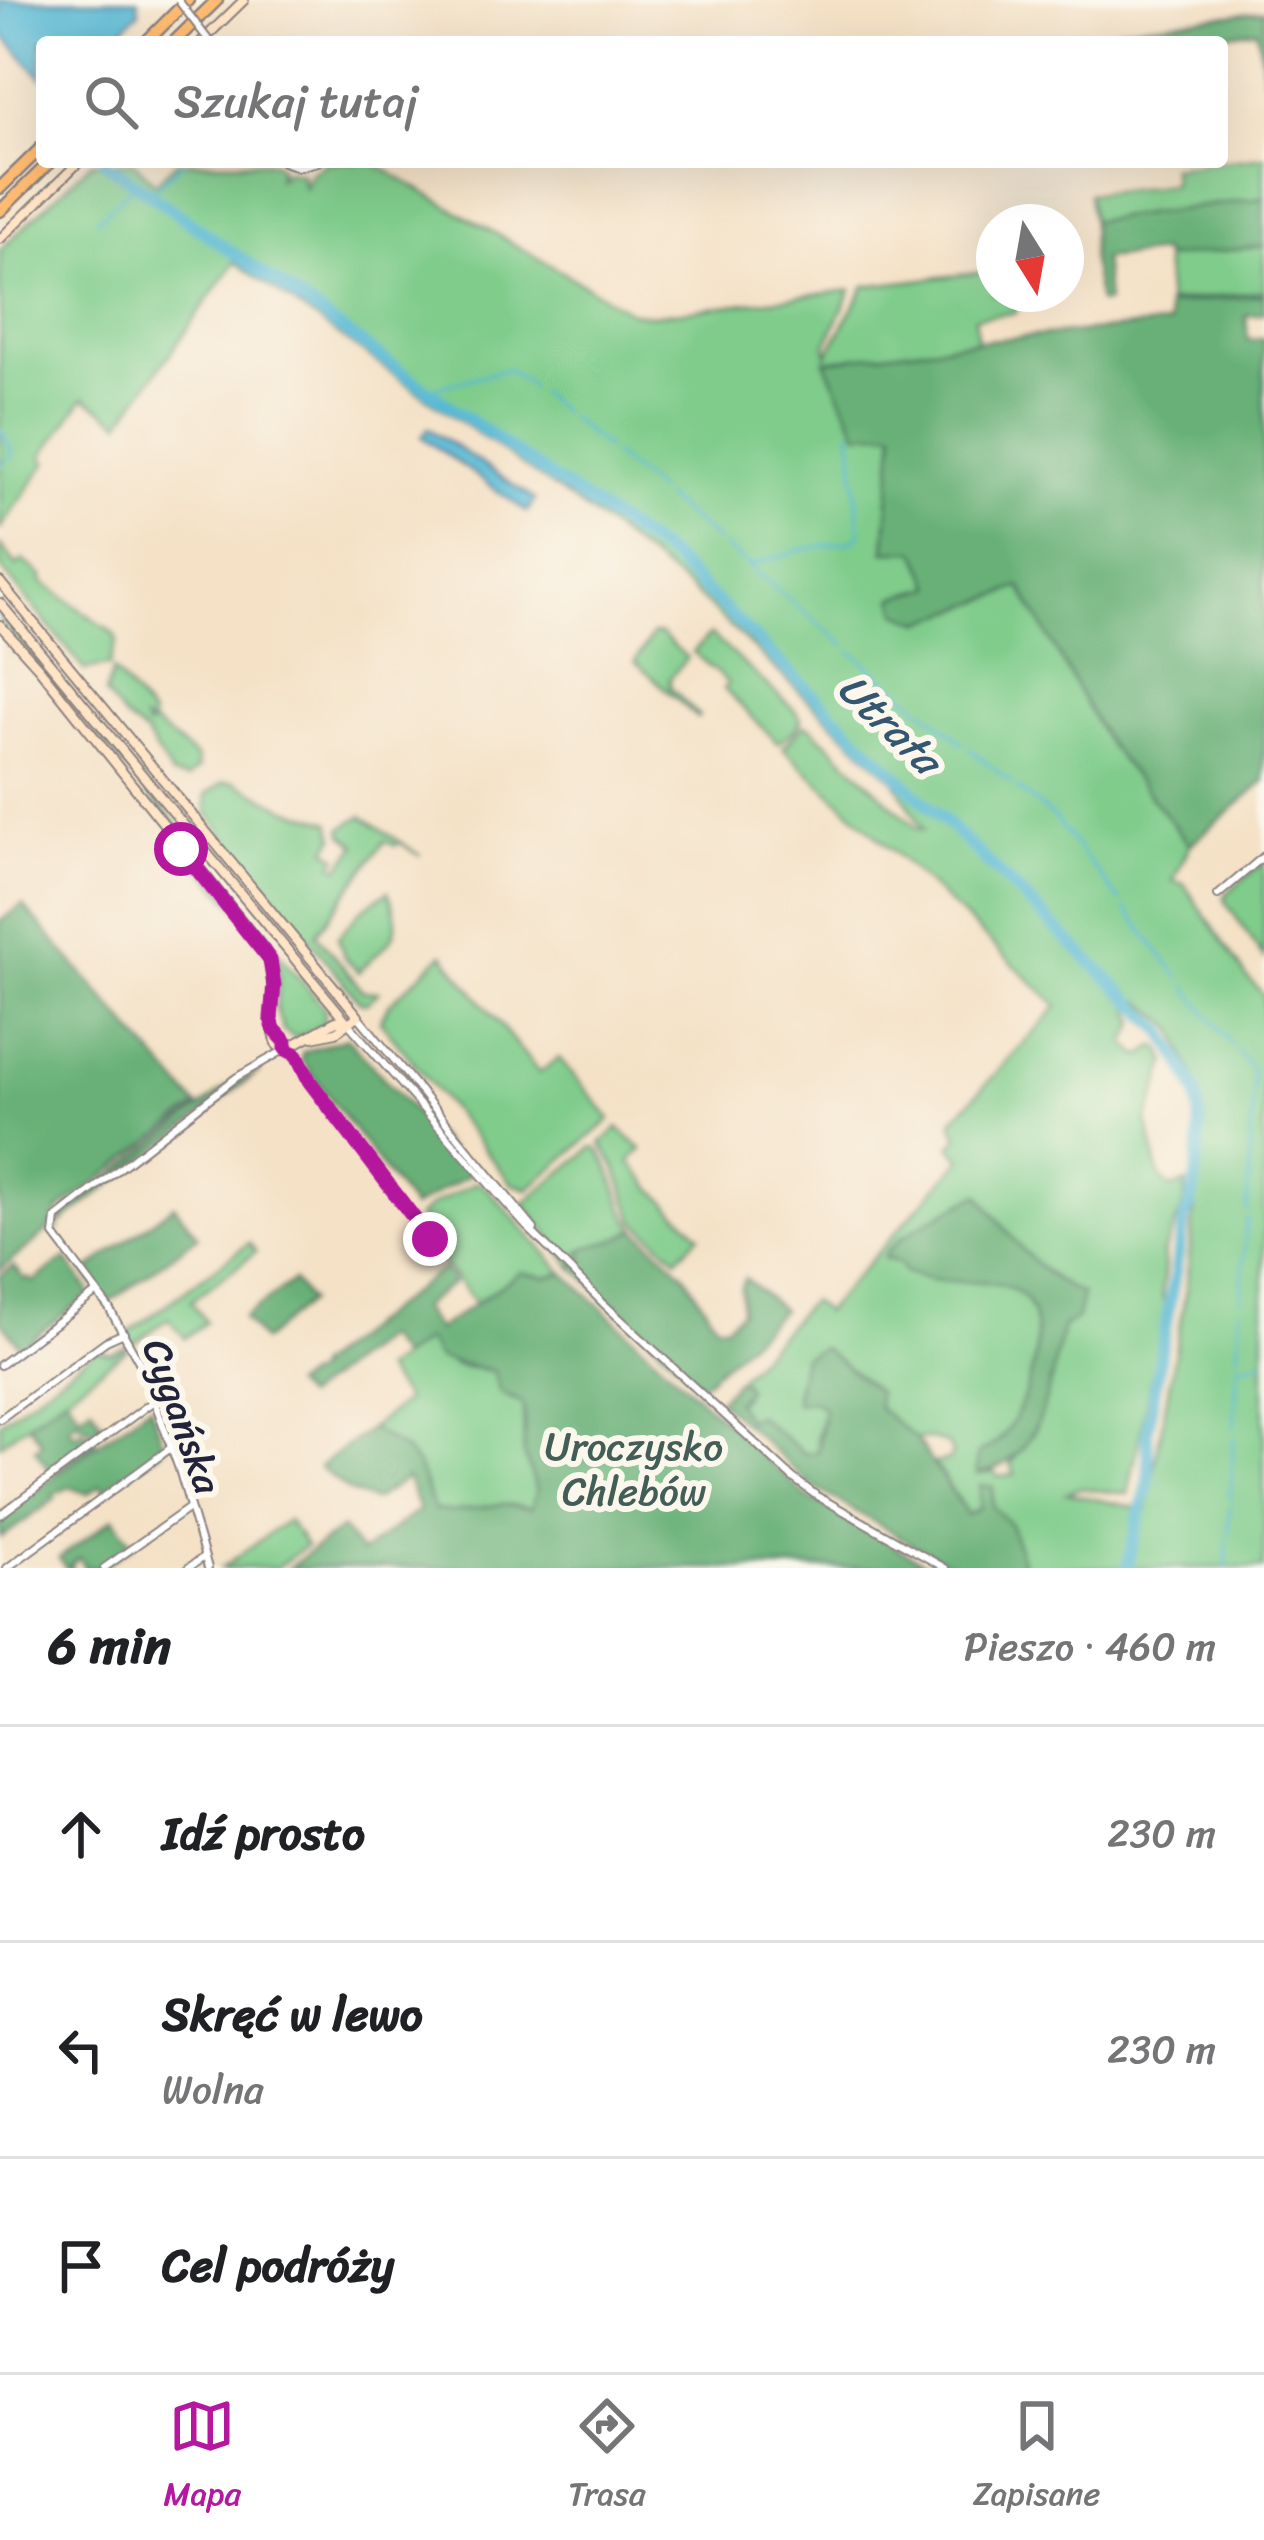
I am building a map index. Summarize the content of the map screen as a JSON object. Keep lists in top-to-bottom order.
{
  "streets": {
    "street": ["Cygańska"]
  },
  "water": ["Utrata"],
  "parks": ["Uroczysko Chlebów"],
  "north": "bottom",
  "page": {
    "search": "Szukaj tutaj",
    "heading": ["6 min", "Pieszo · 460 m"],
    "list": [
      ["Idź prosto", "230 m"],
      ["Skręć w lewo", "Wolna", "230 m"],
      "Cel podróży"
    ],
    "nav": ["Mapa", "Trasa", "Zapisane"]
  }
}
